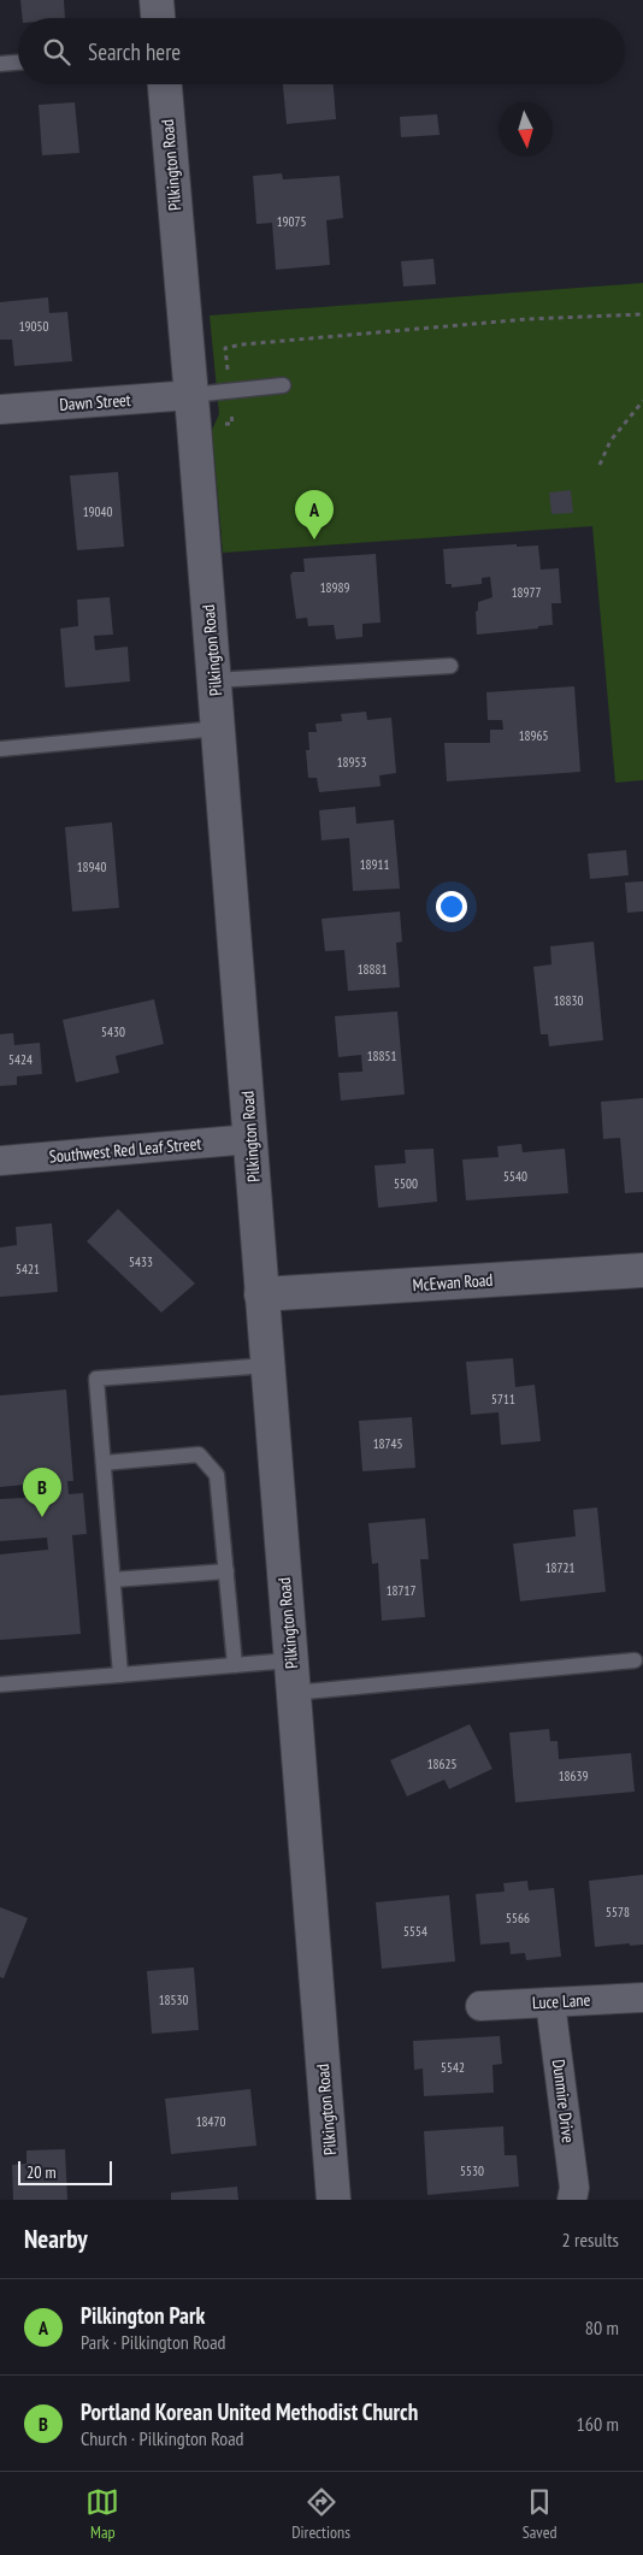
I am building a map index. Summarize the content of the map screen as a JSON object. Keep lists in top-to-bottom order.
{
  "streets": {
    "street": [
      "Pilkington Road",
      "Dawn Street",
      "Southwest Red Leaf Street",
      "McEwan Road",
      "Luce Lane",
      "Dunmire Drive"
    ]
  },
  "crossings": [
    ["Pilkington Road", "Dawn Street"],
    ["Pilkington Road", "Southwest Red Leaf Street"],
    ["Pilkington Road", "McEwan Road"],
    ["Luce Lane", "Dunmire Drive"]
  ],
  "house_numbers": [
    "19075",
    "19050",
    "19040",
    "18989",
    "18977",
    "18965",
    "18953",
    "18911",
    "18940",
    "18881",
    "18830",
    "5430",
    "18851",
    "5424",
    "5540",
    "5500",
    "5433",
    "5421",
    "5711",
    "18745",
    "18721",
    "18717",
    "18625",
    "18639",
    "5578",
    "5566",
    "5554",
    "18530",
    "5542",
    "18470",
    "5530"
  ],
  "scale_bar": "20 m",
  "north": "bottom",
  "page": {
    "search": "Search here",
    "pins": ["A", "B"],
    "scale": "20 m",
    "heading": ["Nearby", "2 results"],
    "list": [
      {
        "mark": "A",
        "name": "Pilkington Park",
        "note": "Park · Pilkington Road",
        "value": "80 m"
      },
      {
        "mark": "B",
        "name": "Portland Korean United Methodist Church",
        "note": "Church · Pilkington Road",
        "value": "160 m"
      }
    ],
    "nav": ["Map", "Directions", "Saved"]
  }
}
